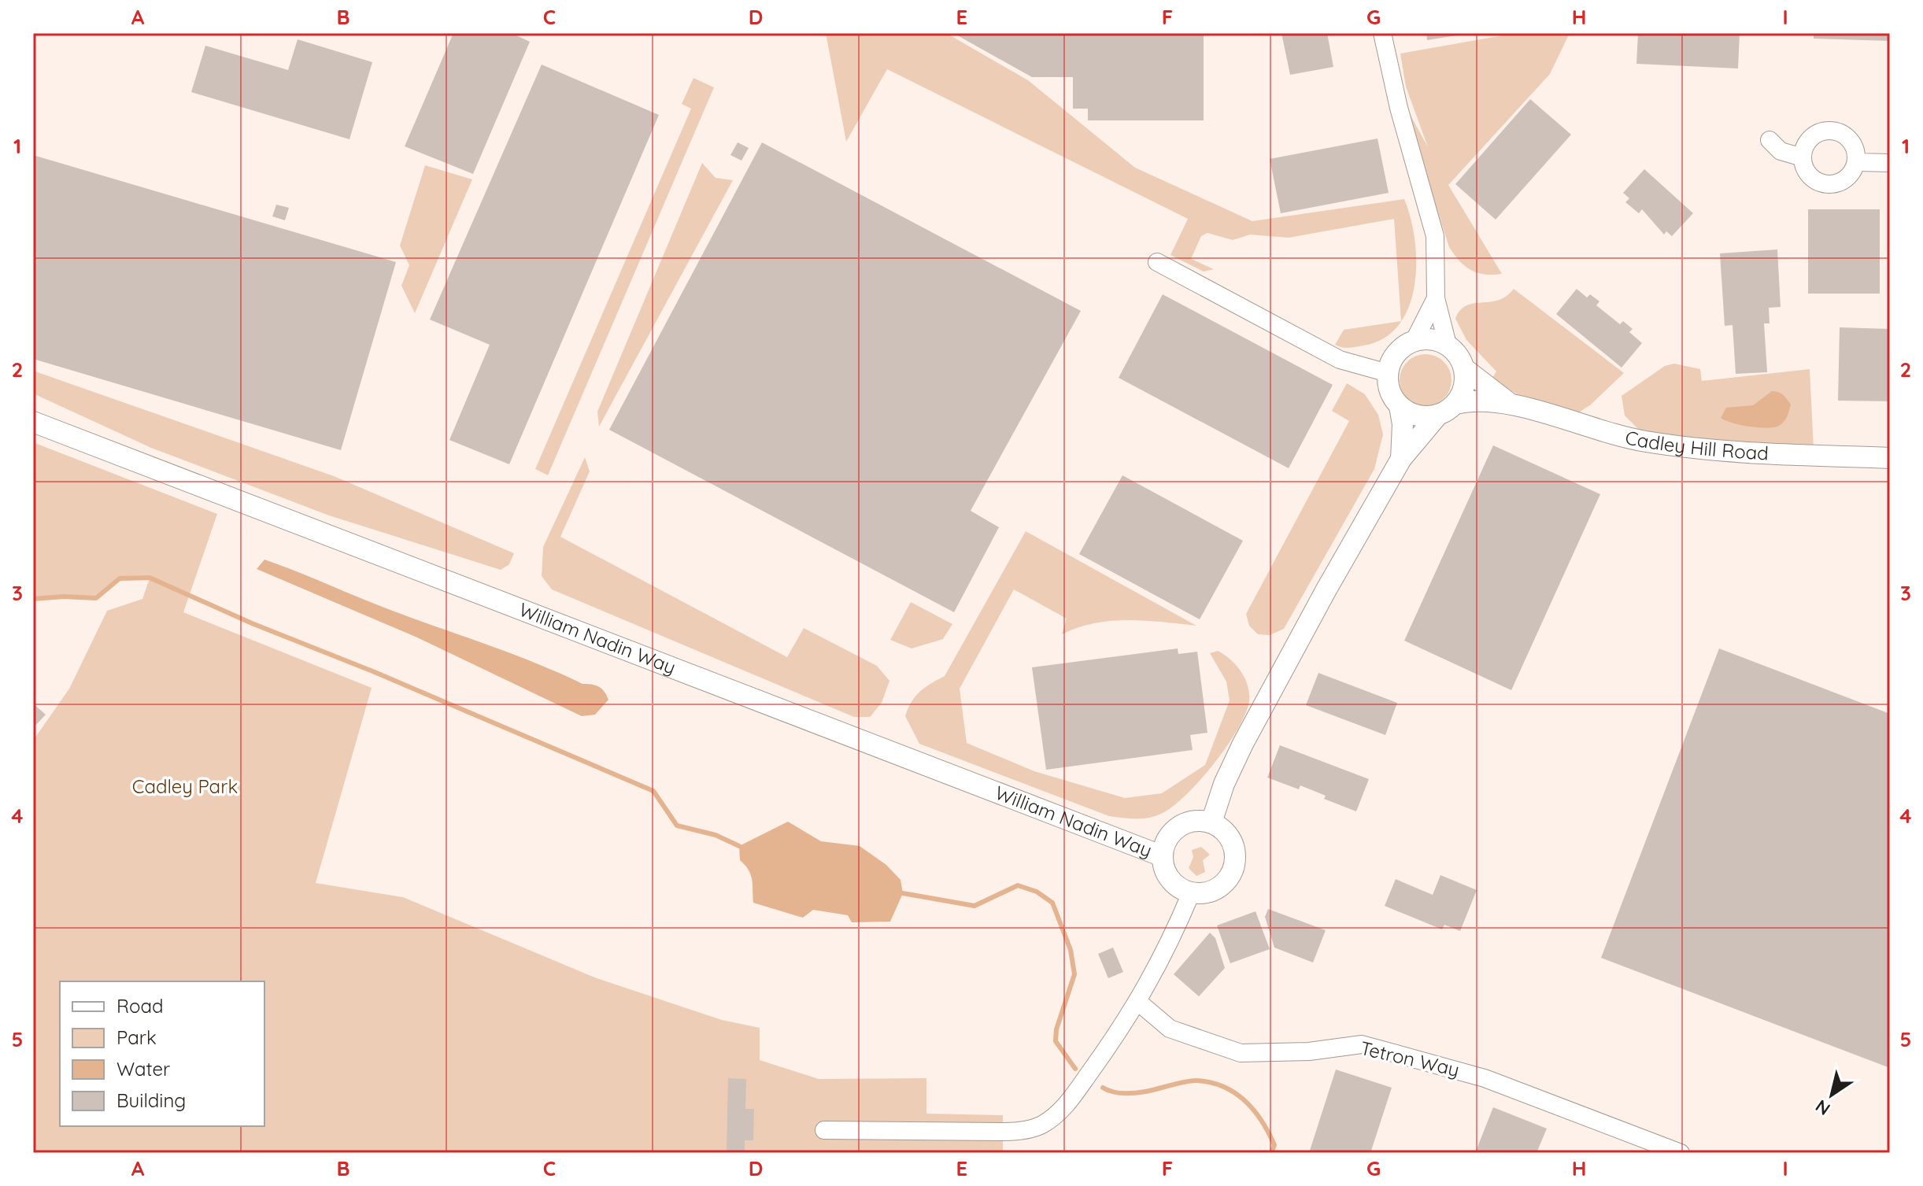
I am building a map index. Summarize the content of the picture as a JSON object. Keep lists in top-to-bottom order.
{
  "streets": {
    "main road": ["Cadley Hill Road", "William Nadin Way"],
    "street": ["Tetron Way"]
  },
  "parks": ["Cadley Park"],
  "legend": [
    "Road",
    "Park",
    "Water",
    "Building"
  ],
  "north": "bottom left",
  "grid": {
    "columns": [
      "A",
      "B",
      "C",
      "D",
      "E",
      "F",
      "G",
      "H",
      "I"
    ],
    "rows": [
      "1",
      "2",
      "3",
      "4",
      "5"
    ]
  }
}
